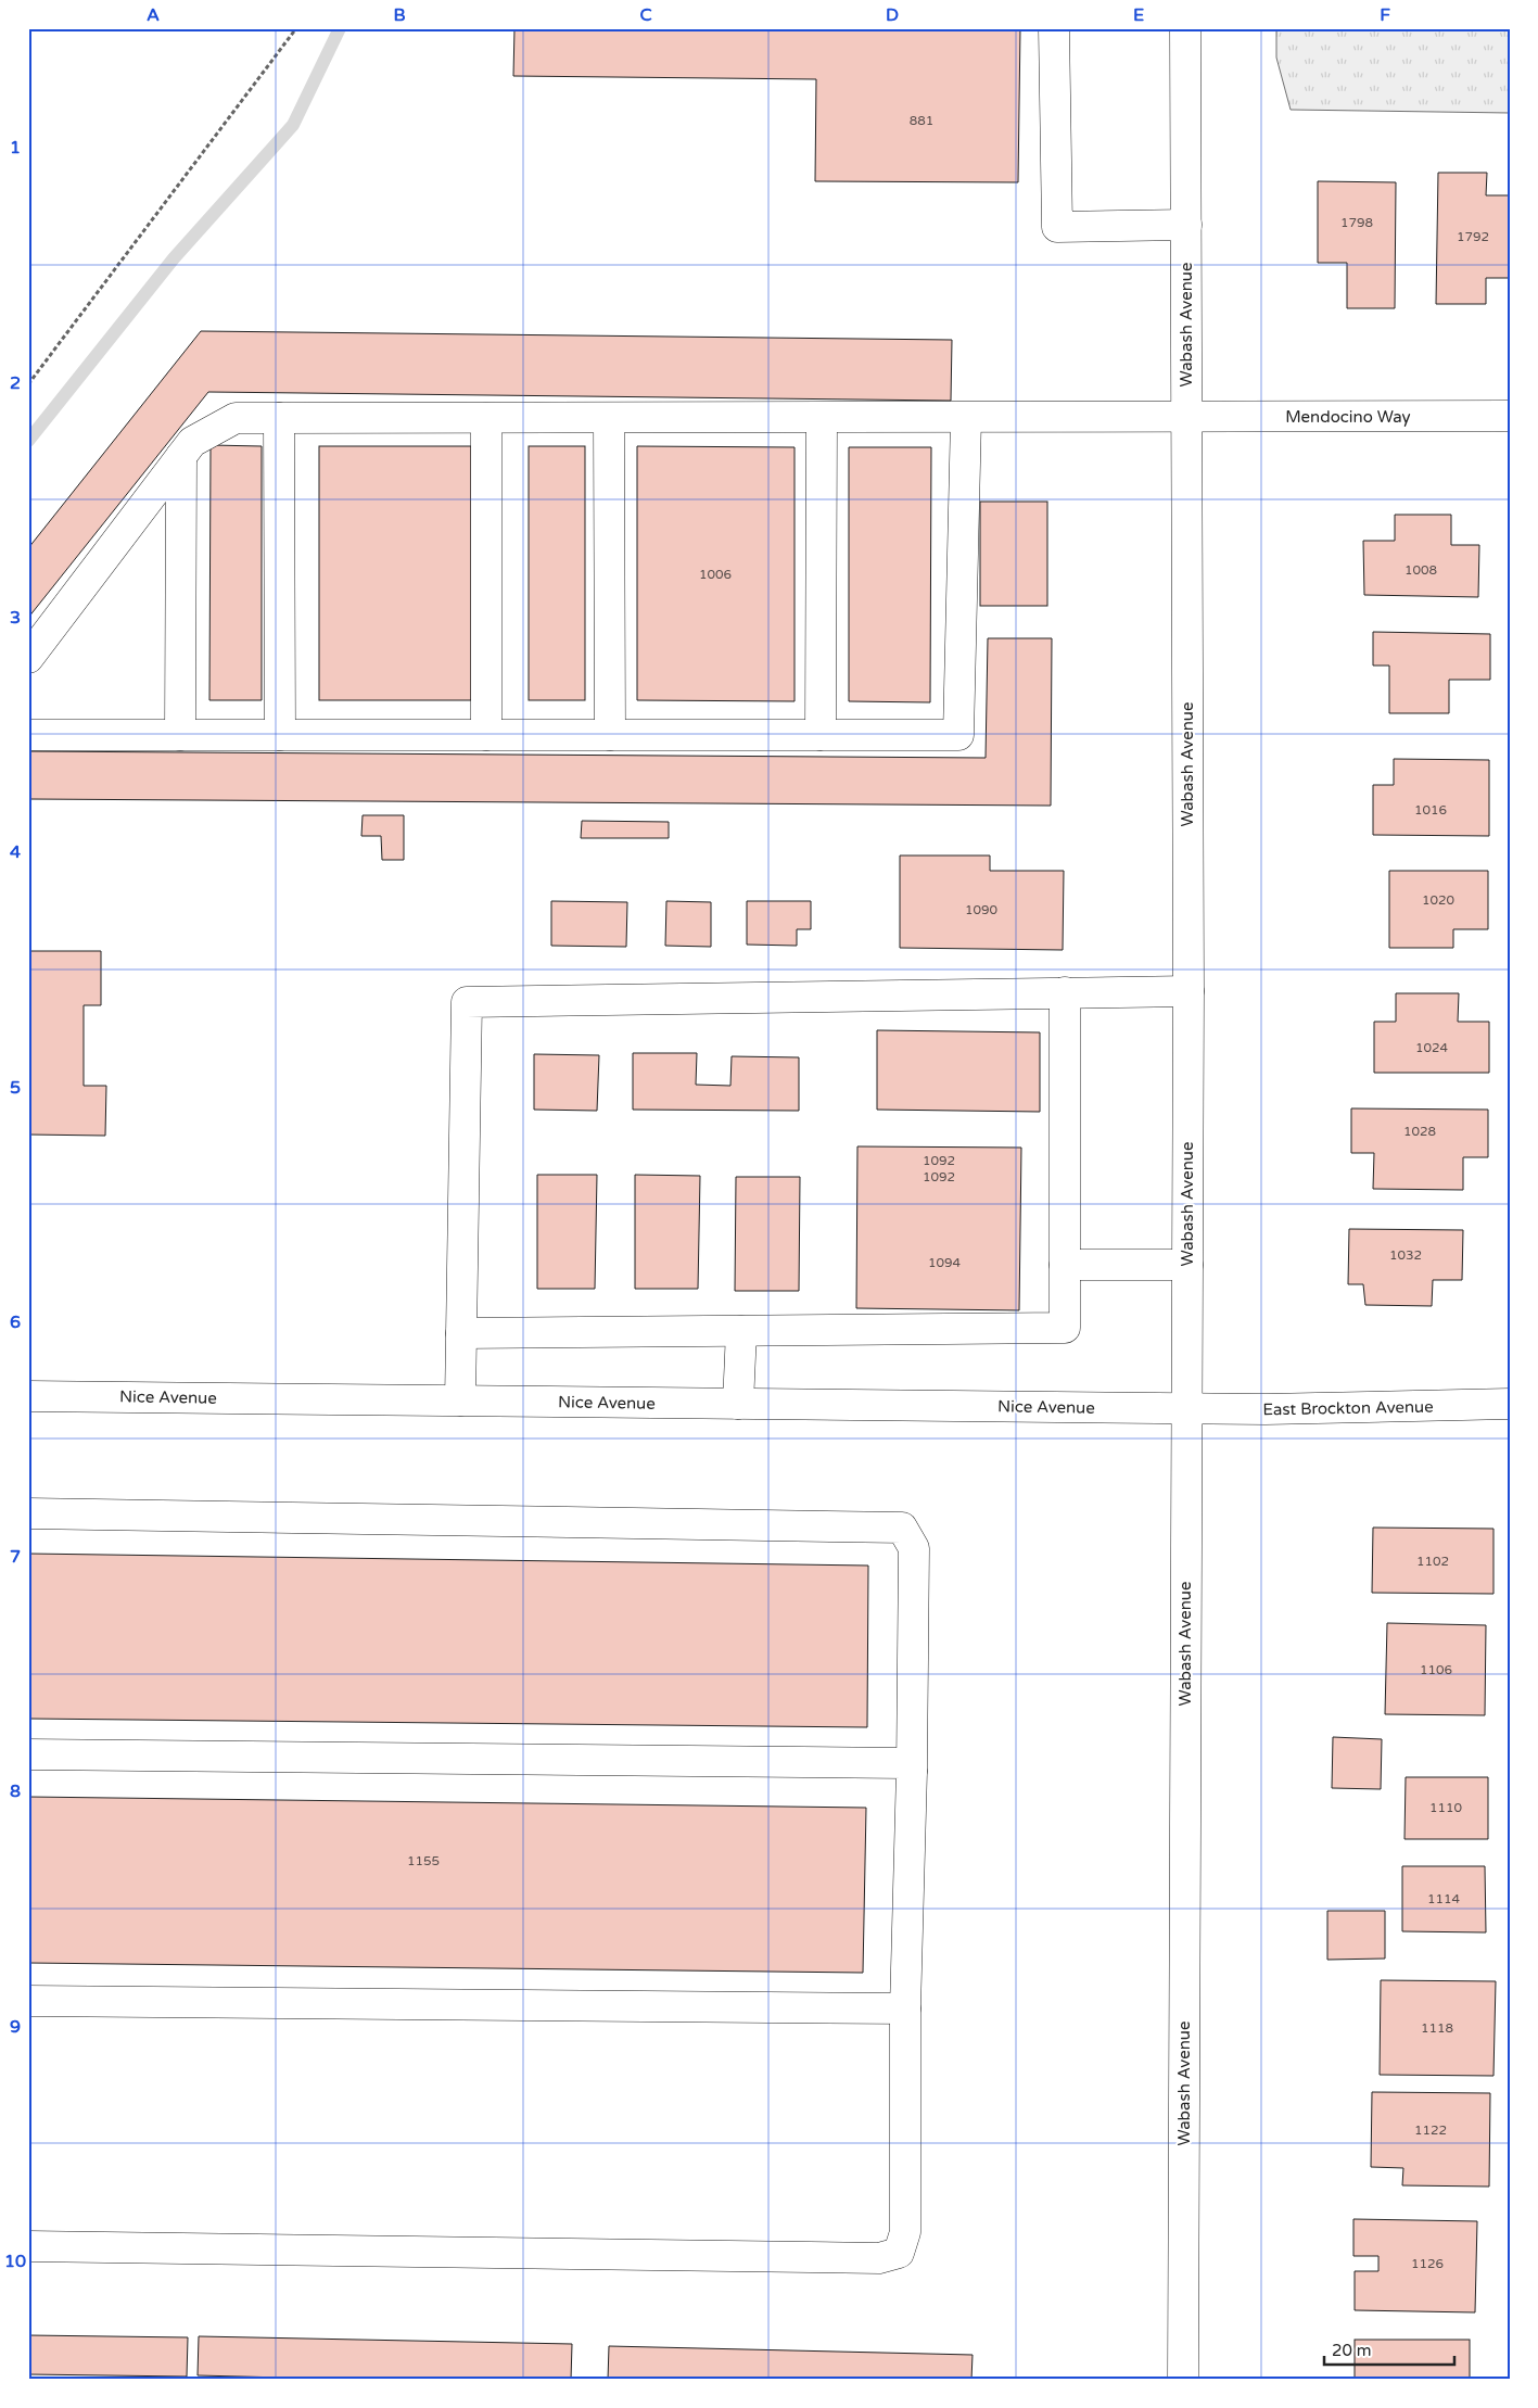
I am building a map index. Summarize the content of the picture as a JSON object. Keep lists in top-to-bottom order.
{
  "streets": {
    "street": [
      "Wabash Avenue",
      "Mendocino Way",
      "Nice Avenue",
      "East Brockton Avenue"
    ]
  },
  "crossings": [
    ["Wabash Avenue", "Mendocino Way"],
    ["Wabash Avenue", "Nice Avenue"],
    ["Wabash Avenue", "East Brockton Avenue"],
    ["Nice Avenue", "East Brockton Avenue"]
  ],
  "house_numbers": [
    "881",
    "1798",
    "1792",
    "1008",
    "1006",
    "1016",
    "1020",
    "1090",
    "1024",
    "1028",
    "1092",
    "1092",
    "1032",
    "1094",
    "1102",
    "1106",
    "1110",
    "1155",
    "1114",
    "1118",
    "1122",
    "1126"
  ],
  "scale_bar": "20 m",
  "grid": {
    "columns": [
      "A",
      "B",
      "C",
      "D",
      "E",
      "F"
    ],
    "rows": [
      "1",
      "2",
      "3",
      "4",
      "5",
      "6",
      "7",
      "8",
      "9",
      "10"
    ]
  }
}
